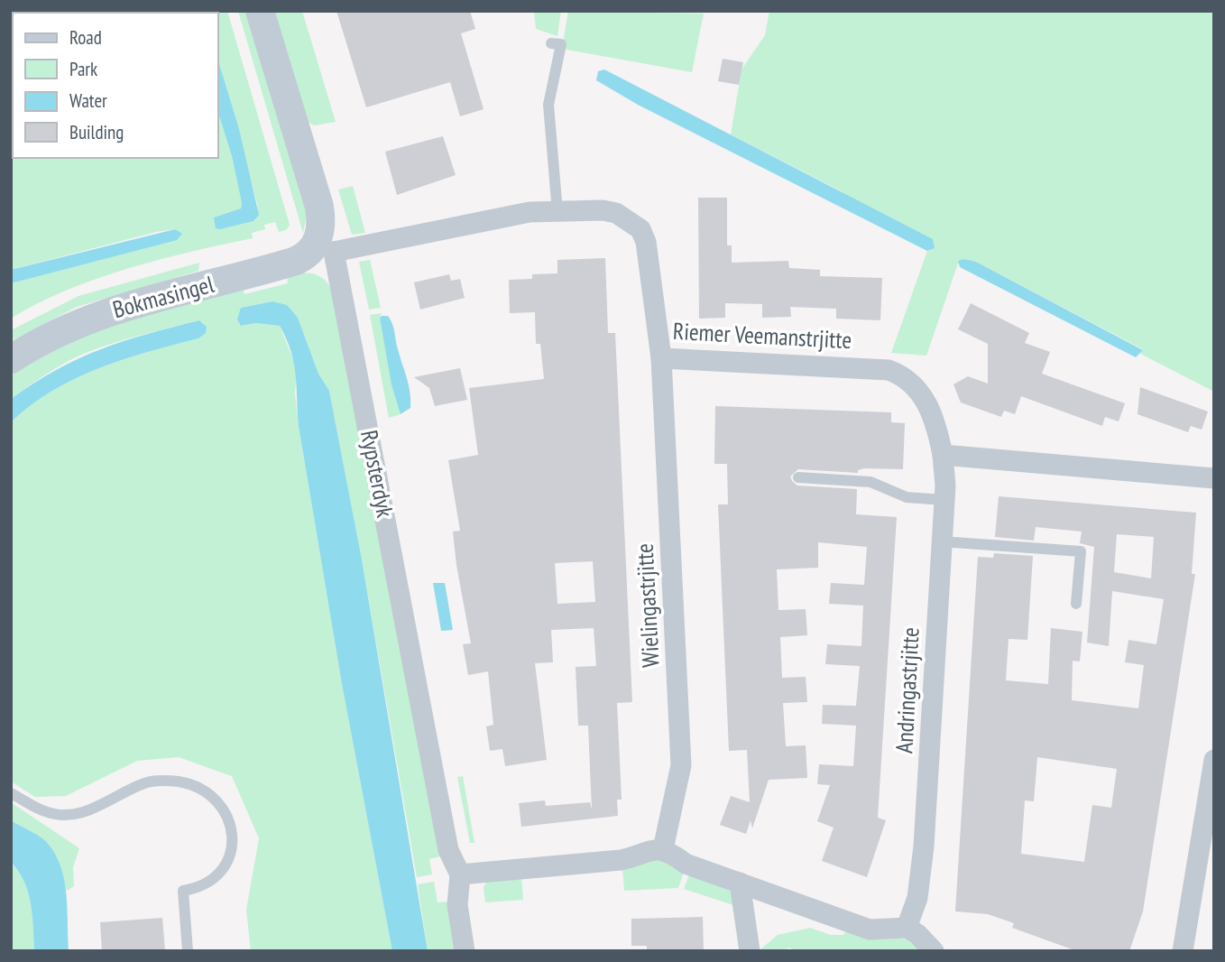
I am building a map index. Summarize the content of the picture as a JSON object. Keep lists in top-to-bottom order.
{
  "streets": {
    "street": [
      "Bokmasingel",
      "Riemer Veemanstrjitte",
      "Rypsterdyk",
      "Wielingastrjitte",
      "Andringastrjitte"
    ]
  },
  "crossings": [
    ["Bokmasingel", "Riemer Veemanstrjitte"],
    ["Bokmasingel", "Rypsterdyk"],
    ["Riemer Veemanstrjitte", "Rypsterdyk"],
    ["Riemer Veemanstrjitte", "Wielingastrjitte"],
    ["Riemer Veemanstrjitte", "Andringastrjitte"]
  ],
  "legend": [
    "Road",
    "Park",
    "Water",
    "Building"
  ]
}
